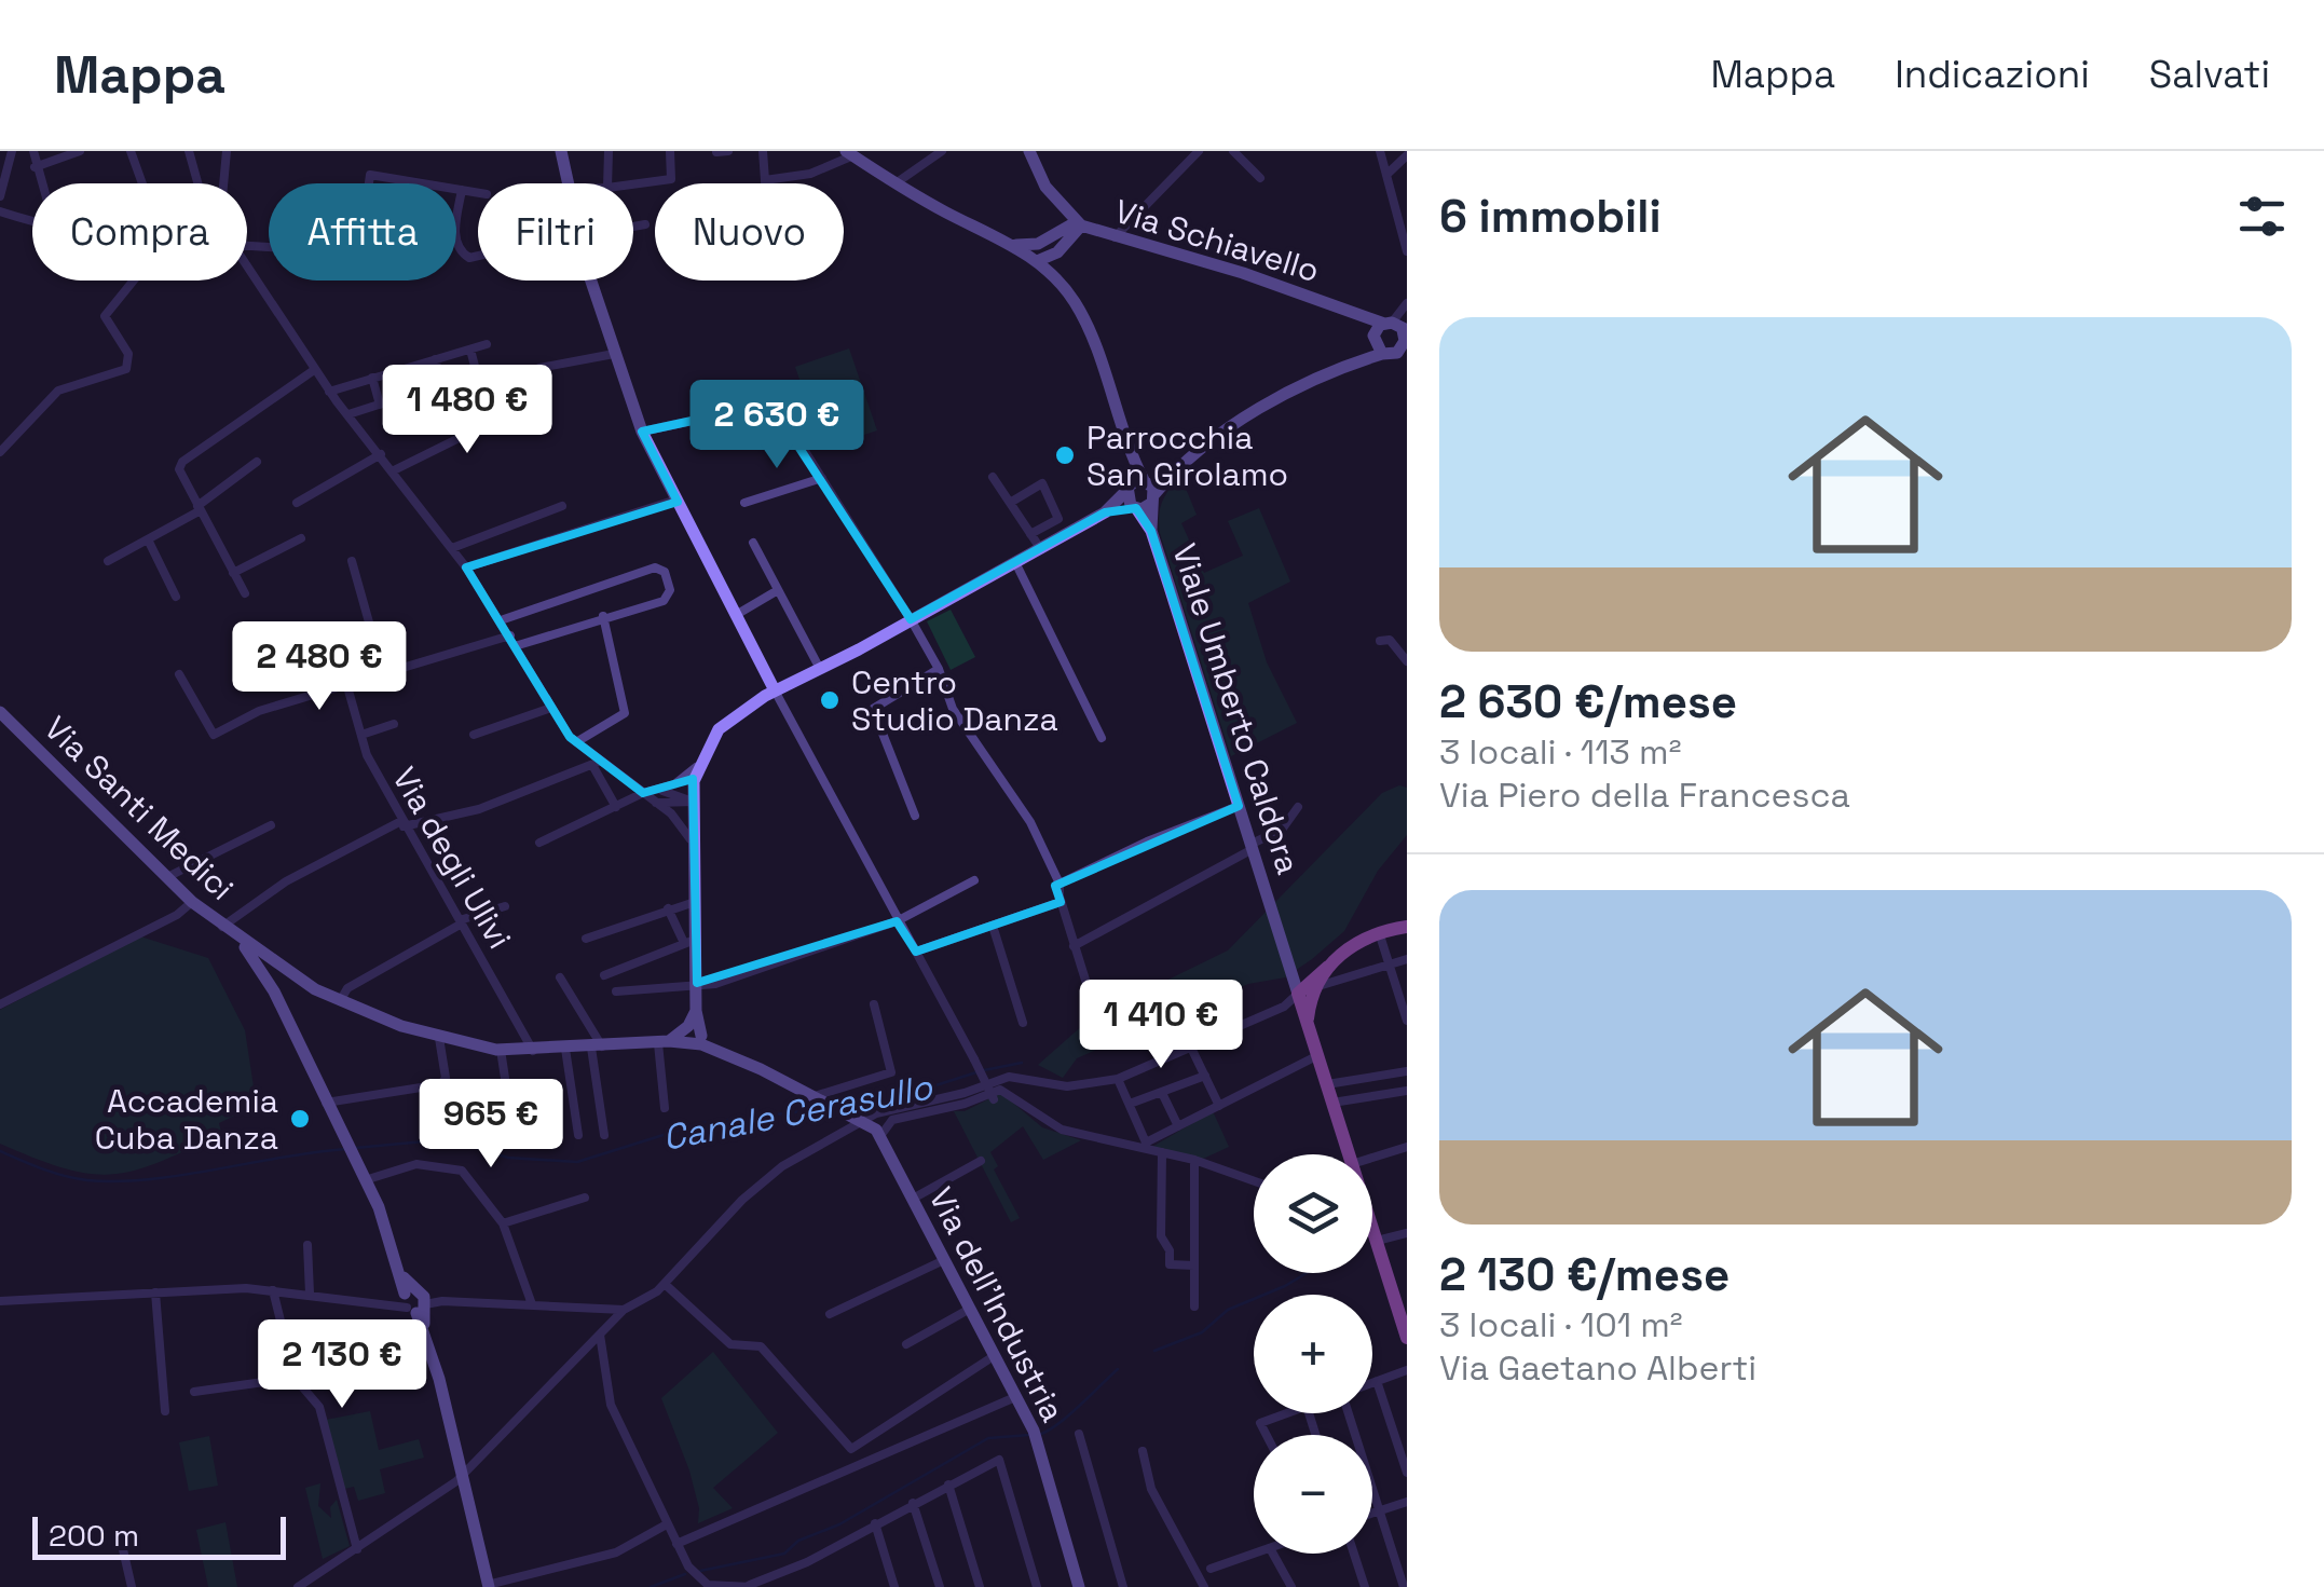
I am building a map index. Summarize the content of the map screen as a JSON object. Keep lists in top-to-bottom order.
{
  "streets": {
    "street": [
      "Via Schiavello",
      "Viale Umberto Caldora",
      "Via Santi Medici",
      "Via degli Ulivi",
      "Via dell'Industria"
    ]
  },
  "crossings": [
    ["Via Santi Medici", "Via degli Ulivi"]
  ],
  "water": ["Canale Cerasullo"],
  "places": ["Parrocchia San Girolamo", "Centro Studio Danza", "Accademia Cuba Danza"],
  "scale_bar": "200 m",
  "page": {
    "header": "Mappa",
    "nav": ["Mappa", "Indicazioni", "Salvati"],
    "heading": "6 immobili",
    "chip": [
      "Compra",
      "Affitta",
      "Filtri",
      "Nuovo"
    ],
    "list": [
      {
        "name": "2 630 €/mese",
        "note": "3 locali · 113 m² · Via Piero della Francesca"
      },
      {
        "name": "2 130 €/mese",
        "note": "3 locali · 101 m² · Via Gaetano Alberti"
      }
    ],
    "price": [
      "1 480 €",
      "2 630 €",
      "2 480 €",
      "1 410 €",
      "965 €",
      "2 130 €"
    ],
    "map_buttons": ["+", "−"],
    "scale": "200 m"
  }
}
